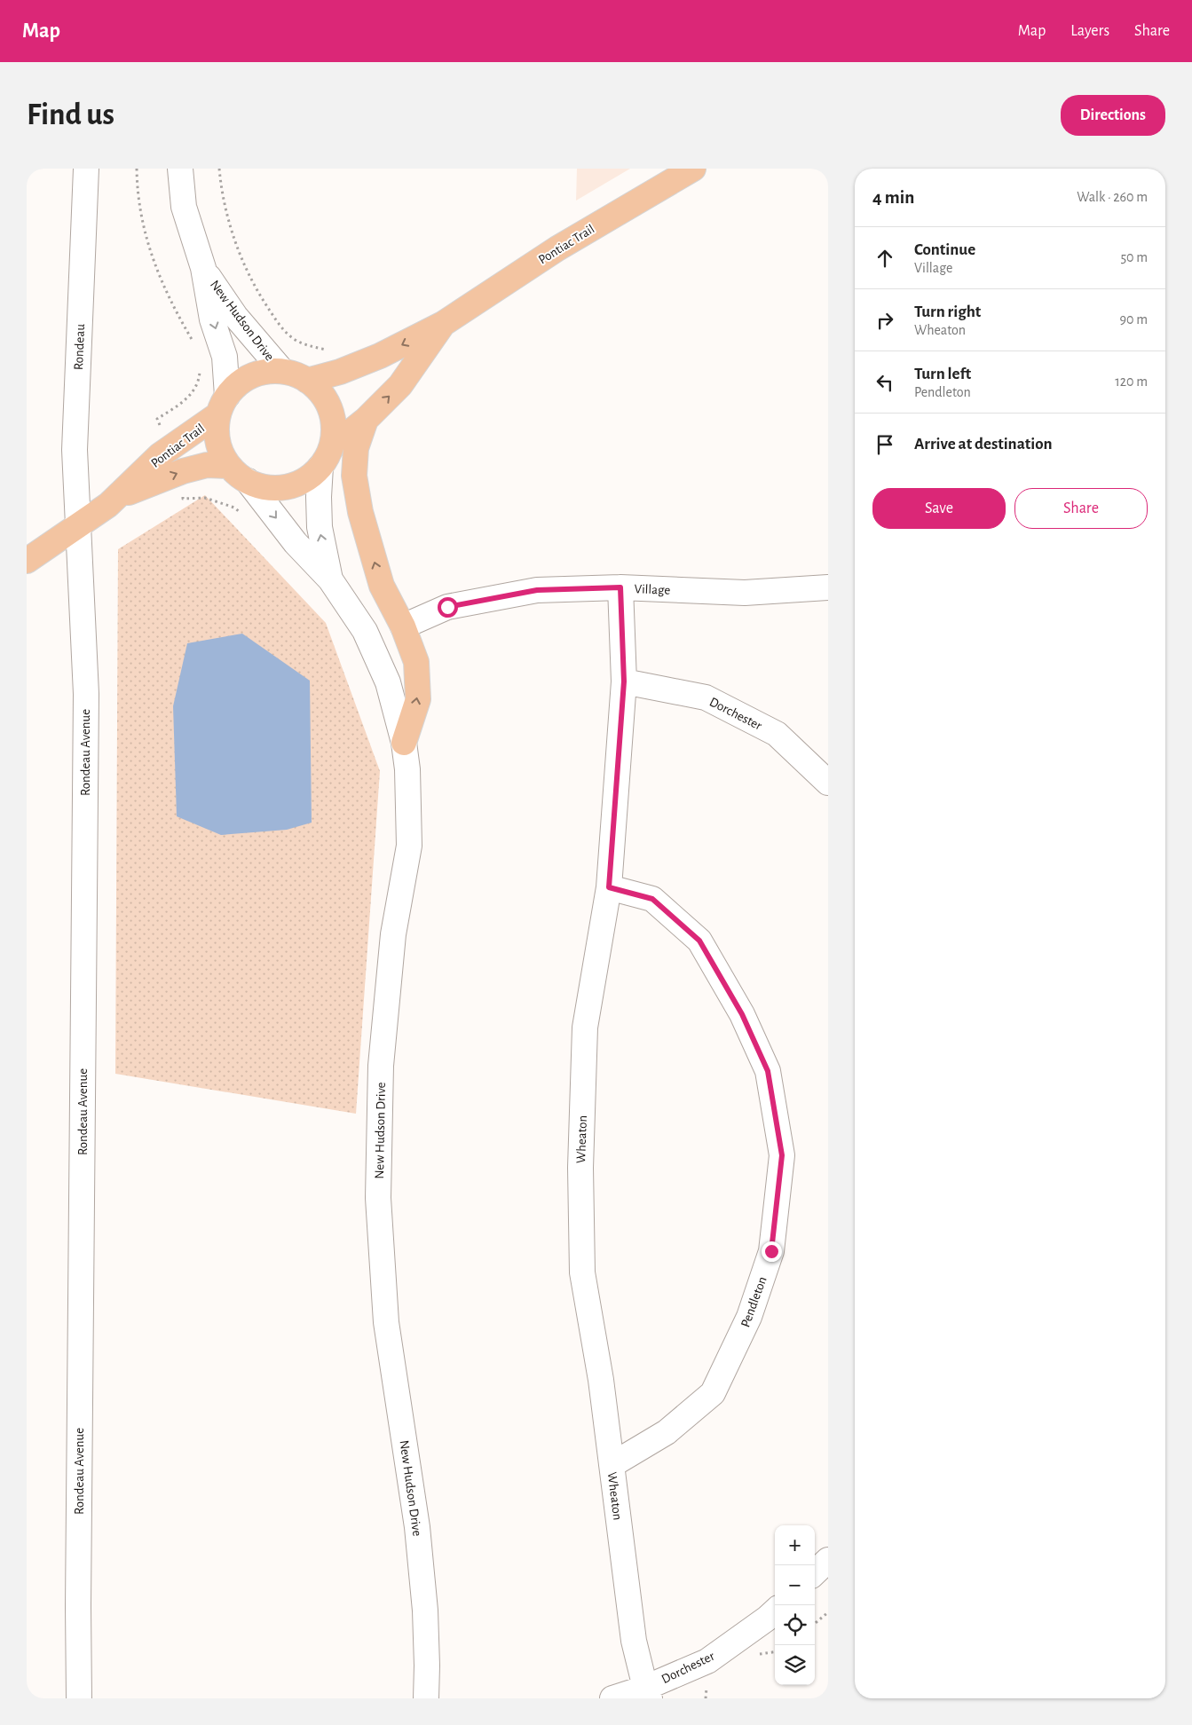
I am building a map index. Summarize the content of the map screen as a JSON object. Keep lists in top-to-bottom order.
{
  "streets": {
    "main road": ["Pontiac Trail"],
    "street": [
      "New Hudson Drive",
      "Rondeau",
      "Village",
      "Dorchester",
      "Rondeau Avenue",
      "Wheaton",
      "Pendleton"
    ]
  },
  "crossings": [
    ["Pontiac Trail", "New Hudson Drive"],
    ["Pontiac Trail", "Rondeau"],
    ["Pontiac Trail", "Rondeau Avenue"],
    ["Rondeau", "Rondeau Avenue"],
    ["Village", "Wheaton"],
    ["Dorchester", "Wheaton"],
    ["Wheaton", "Pendleton"]
  ],
  "page": {
    "header": "Map",
    "nav": ["Map", "Layers", "Share"],
    "buttons": [
      "Directions",
      ["Save", "Share"]
    ],
    "title": "Find us",
    "heading": ["4 min", "Walk · 260 m"],
    "list": [
      ["Continue", "Village", "50 m"],
      ["Turn right", "Wheaton", "90 m"],
      ["Turn left", "Pendleton", "120 m"],
      "Arrive at destination"
    ],
    "map_buttons": ["+", "−"]
  }
}
